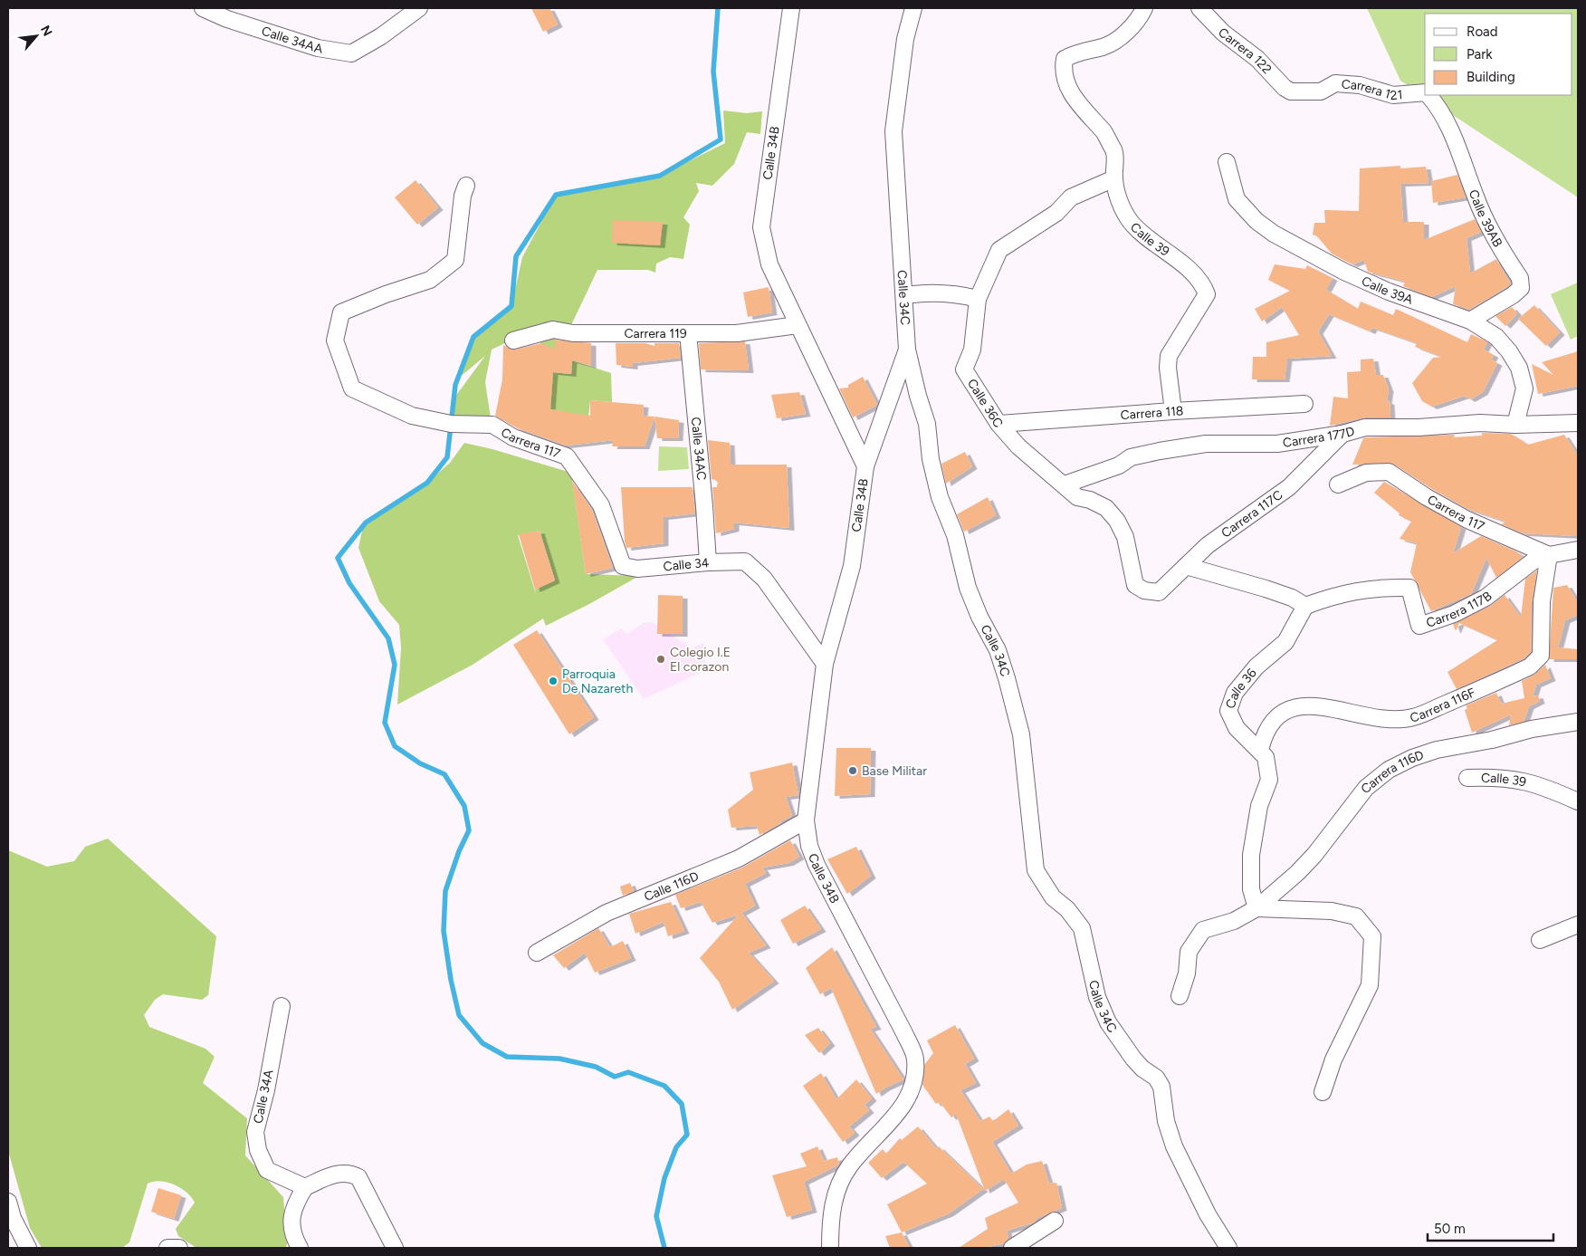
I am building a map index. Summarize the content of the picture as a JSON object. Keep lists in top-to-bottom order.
{
  "streets": {
    "street": [
      "Calle 34AA",
      "Carrera 122",
      "Carrera 121",
      "Calle 34B",
      "Calle 39AB",
      "Calle 39",
      "Calle 39A",
      "Calle 34C",
      "Carrera 119",
      "Calle 36C",
      "Carrera 118",
      "Carrera 177D",
      "Carrera 117",
      "Calle 34AC",
      "Carrera 117C",
      "Calle 34",
      "Carrera 117B",
      "Calle 36",
      "Carrera 116F",
      "Carrera 116D",
      "Calle 116D",
      "Calle 34A"
    ]
  },
  "crossings": [
    ["Carrera 122", "Carrera 121"],
    ["Calle 34B", "Calle 34C"],
    ["Calle 34B", "Carrera 119"],
    ["Calle 34B", "Calle 34"],
    ["Calle 34B", "Calle 116D"],
    ["Calle 39AB", "Calle 39A"],
    ["Calle 39", "Calle 36C"],
    ["Calle 39", "Carrera 118"],
    ["Calle 39A", "Carrera 177D"],
    ["Carrera 119", "Calle 34AC"],
    ["Calle 36C", "Carrera 118"],
    ["Calle 36C", "Carrera 177D"],
    ["Calle 36C", "Carrera 117C"],
    ["Carrera 177D", "Carrera 117C"],
    ["Carrera 117", "Calle 34"],
    ["Carrera 117", "Carrera 117B"],
    ["Carrera 117", "Carrera 116F"],
    ["Calle 34AC", "Calle 34"],
    ["Carrera 117B", "Calle 36"],
    ["Carrera 117B", "Carrera 116F"],
    ["Calle 36", "Carrera 116F"],
    ["Calle 36", "Carrera 116D"]
  ],
  "places": ["Colegio I.E El corazon", "Parroquia De Nazareth", "Base Militar"],
  "legend": ["Road", "Park", "Building"],
  "scale_bar": "50 m",
  "north": "top right"
}
